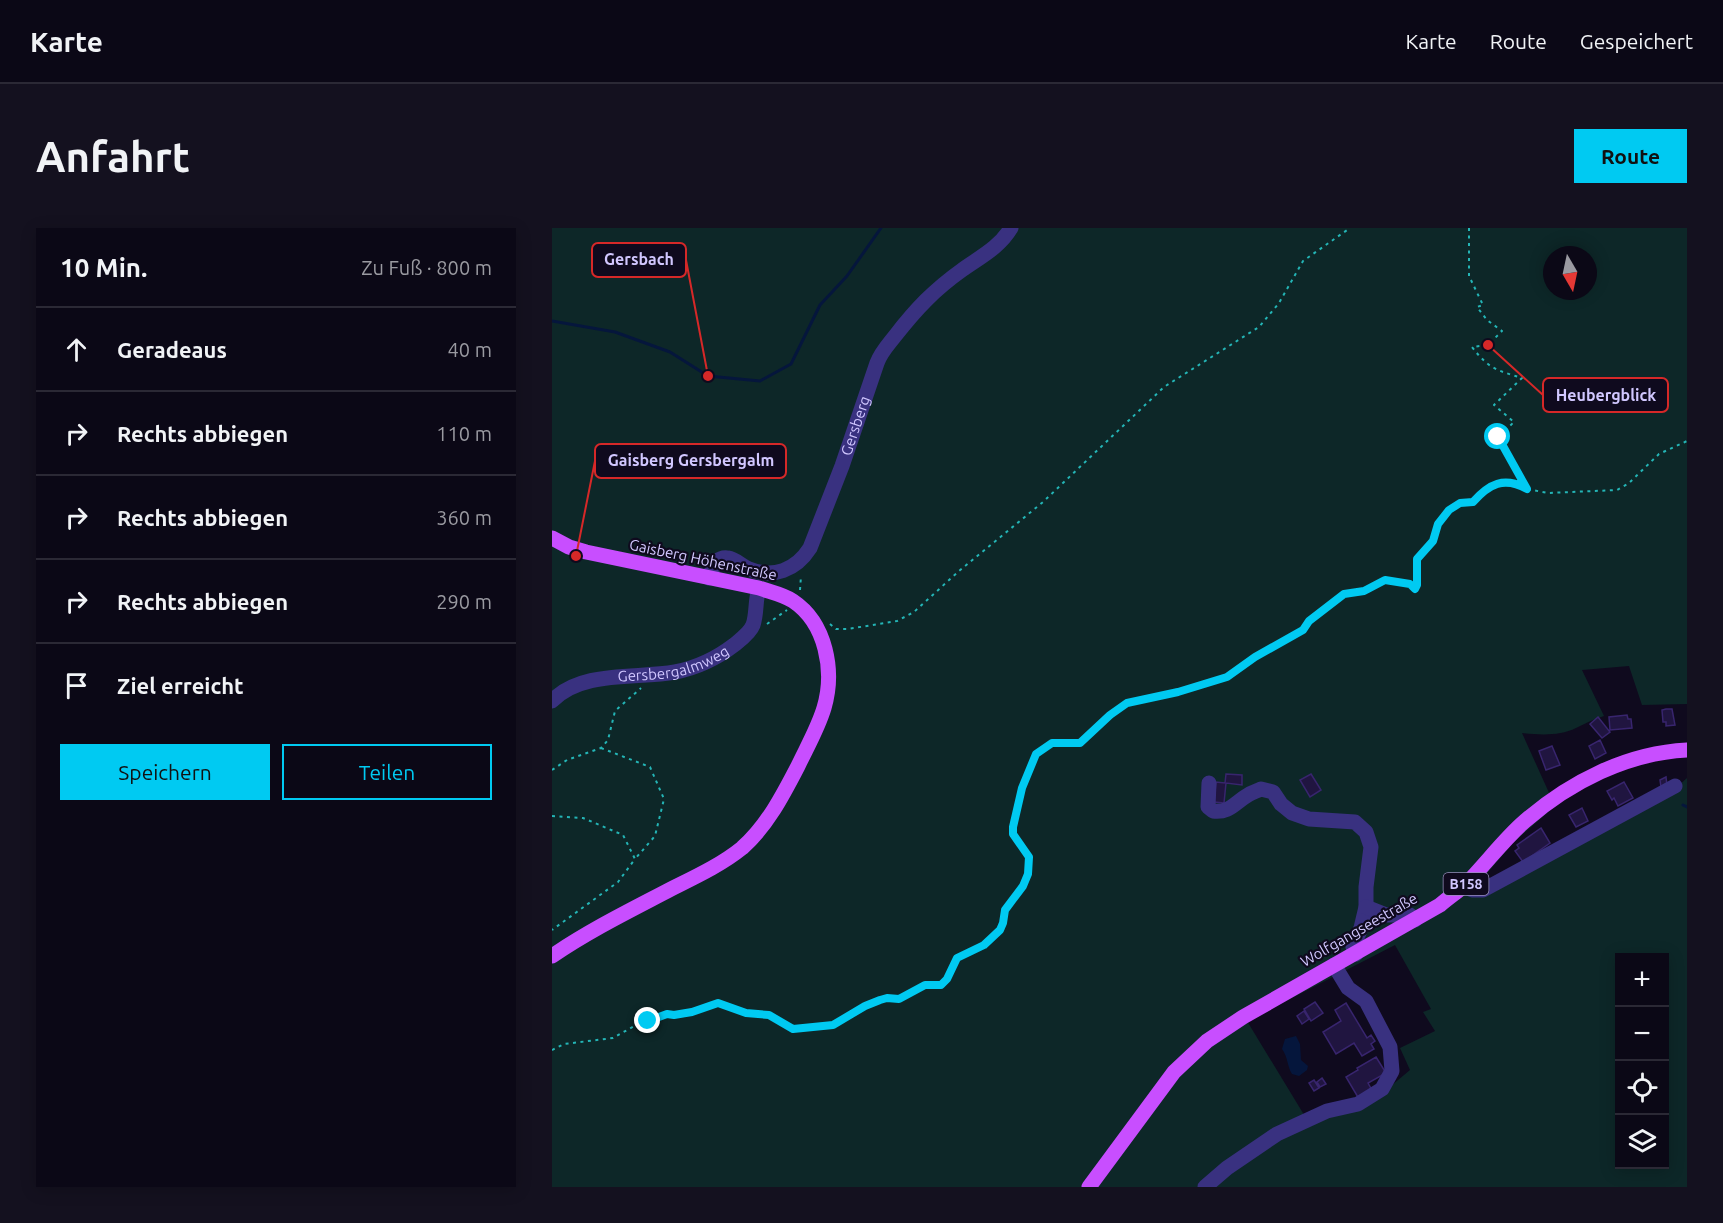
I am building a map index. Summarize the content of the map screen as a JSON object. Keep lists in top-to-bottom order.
{
  "streets": {
    "main road": ["Gaisberg Höhenstraße", "B158", "Wolfgangseestraße"],
    "street": ["Gersberg", "Gersbergalmweg"]
  },
  "crossings": [
    ["Gaisberg Höhenstraße", "Gersbergalmweg"]
  ],
  "places": ["Heubergblick", "Gersbach", "Gaisberg Gersbergalm"],
  "north": "bottom",
  "page": {
    "header": "Karte",
    "nav": ["Karte", "Route", "Gespeichert"],
    "buttons": [
      "Route",
      ["Speichern", "Teilen"]
    ],
    "title": "Anfahrt",
    "heading": ["10 Min.", "Zu Fuß · 800 m"],
    "list": [
      ["Geradeaus", "40 m"],
      ["Rechts abbiegen", "110 m"],
      ["Rechts abbiegen", "360 m"],
      ["Rechts abbiegen", "290 m"],
      "Ziel erreicht"
    ],
    "map_buttons": ["+", "−"]
  }
}
